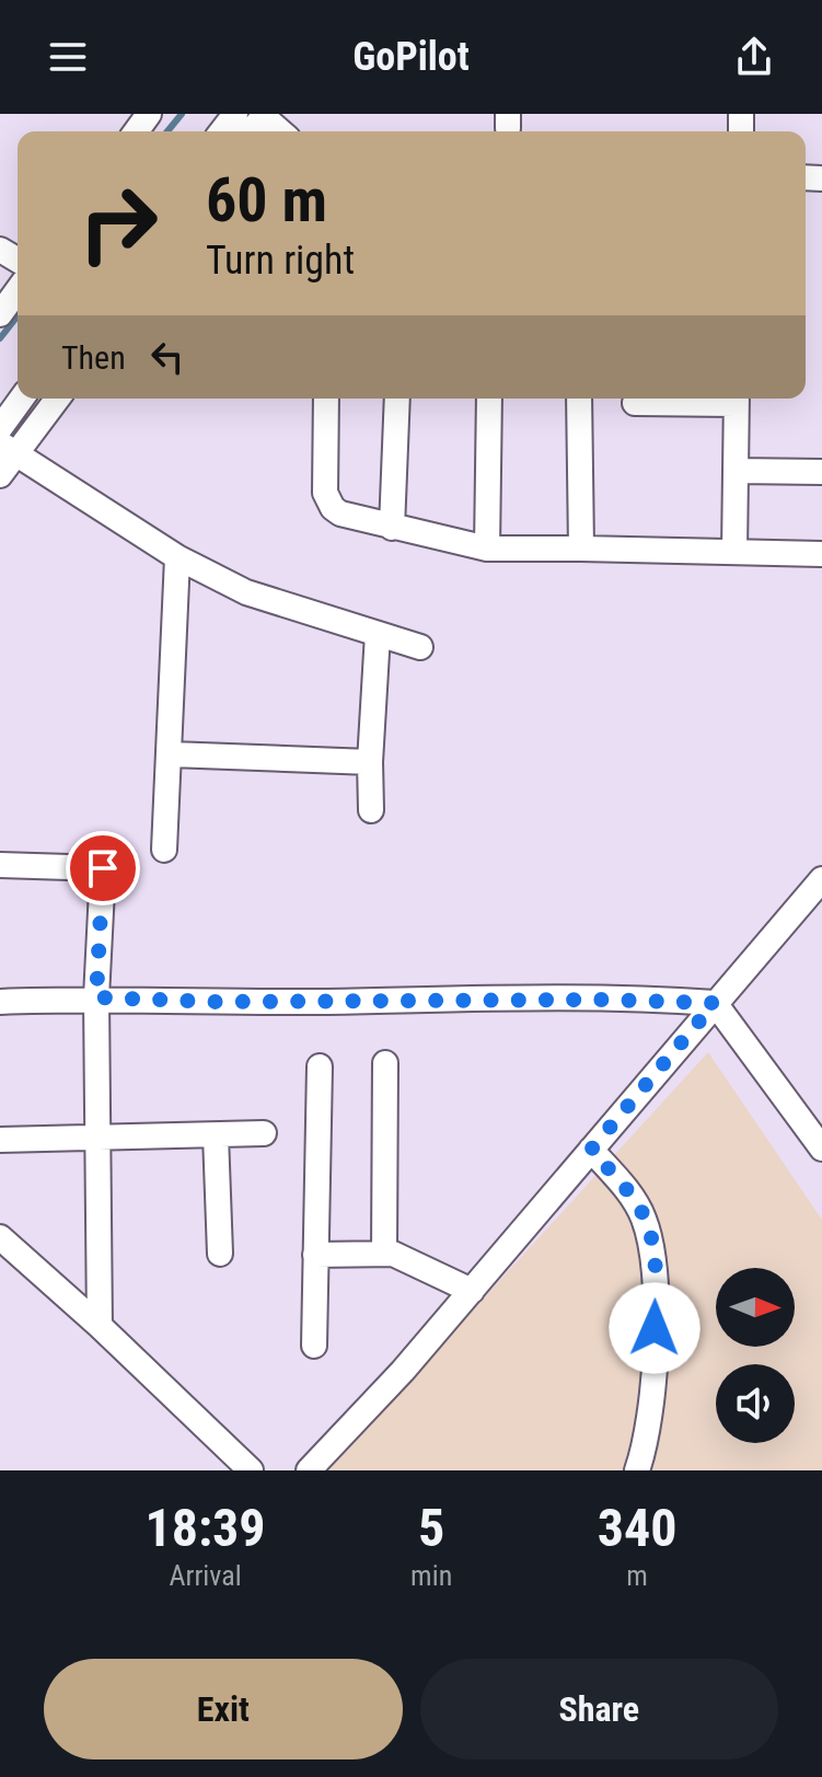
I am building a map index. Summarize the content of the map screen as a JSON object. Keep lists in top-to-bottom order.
{
  "north": "right",
  "page": {
    "header": "GoPilot",
    "turn": ["60 m", "Turn right"],
    "then": "Then",
    "eta": [
      "18:39",
      "Arrival",
      "5",
      "min",
      "340",
      "m"
    ],
    "buttons": ["Exit", "Share"]
  }
}
